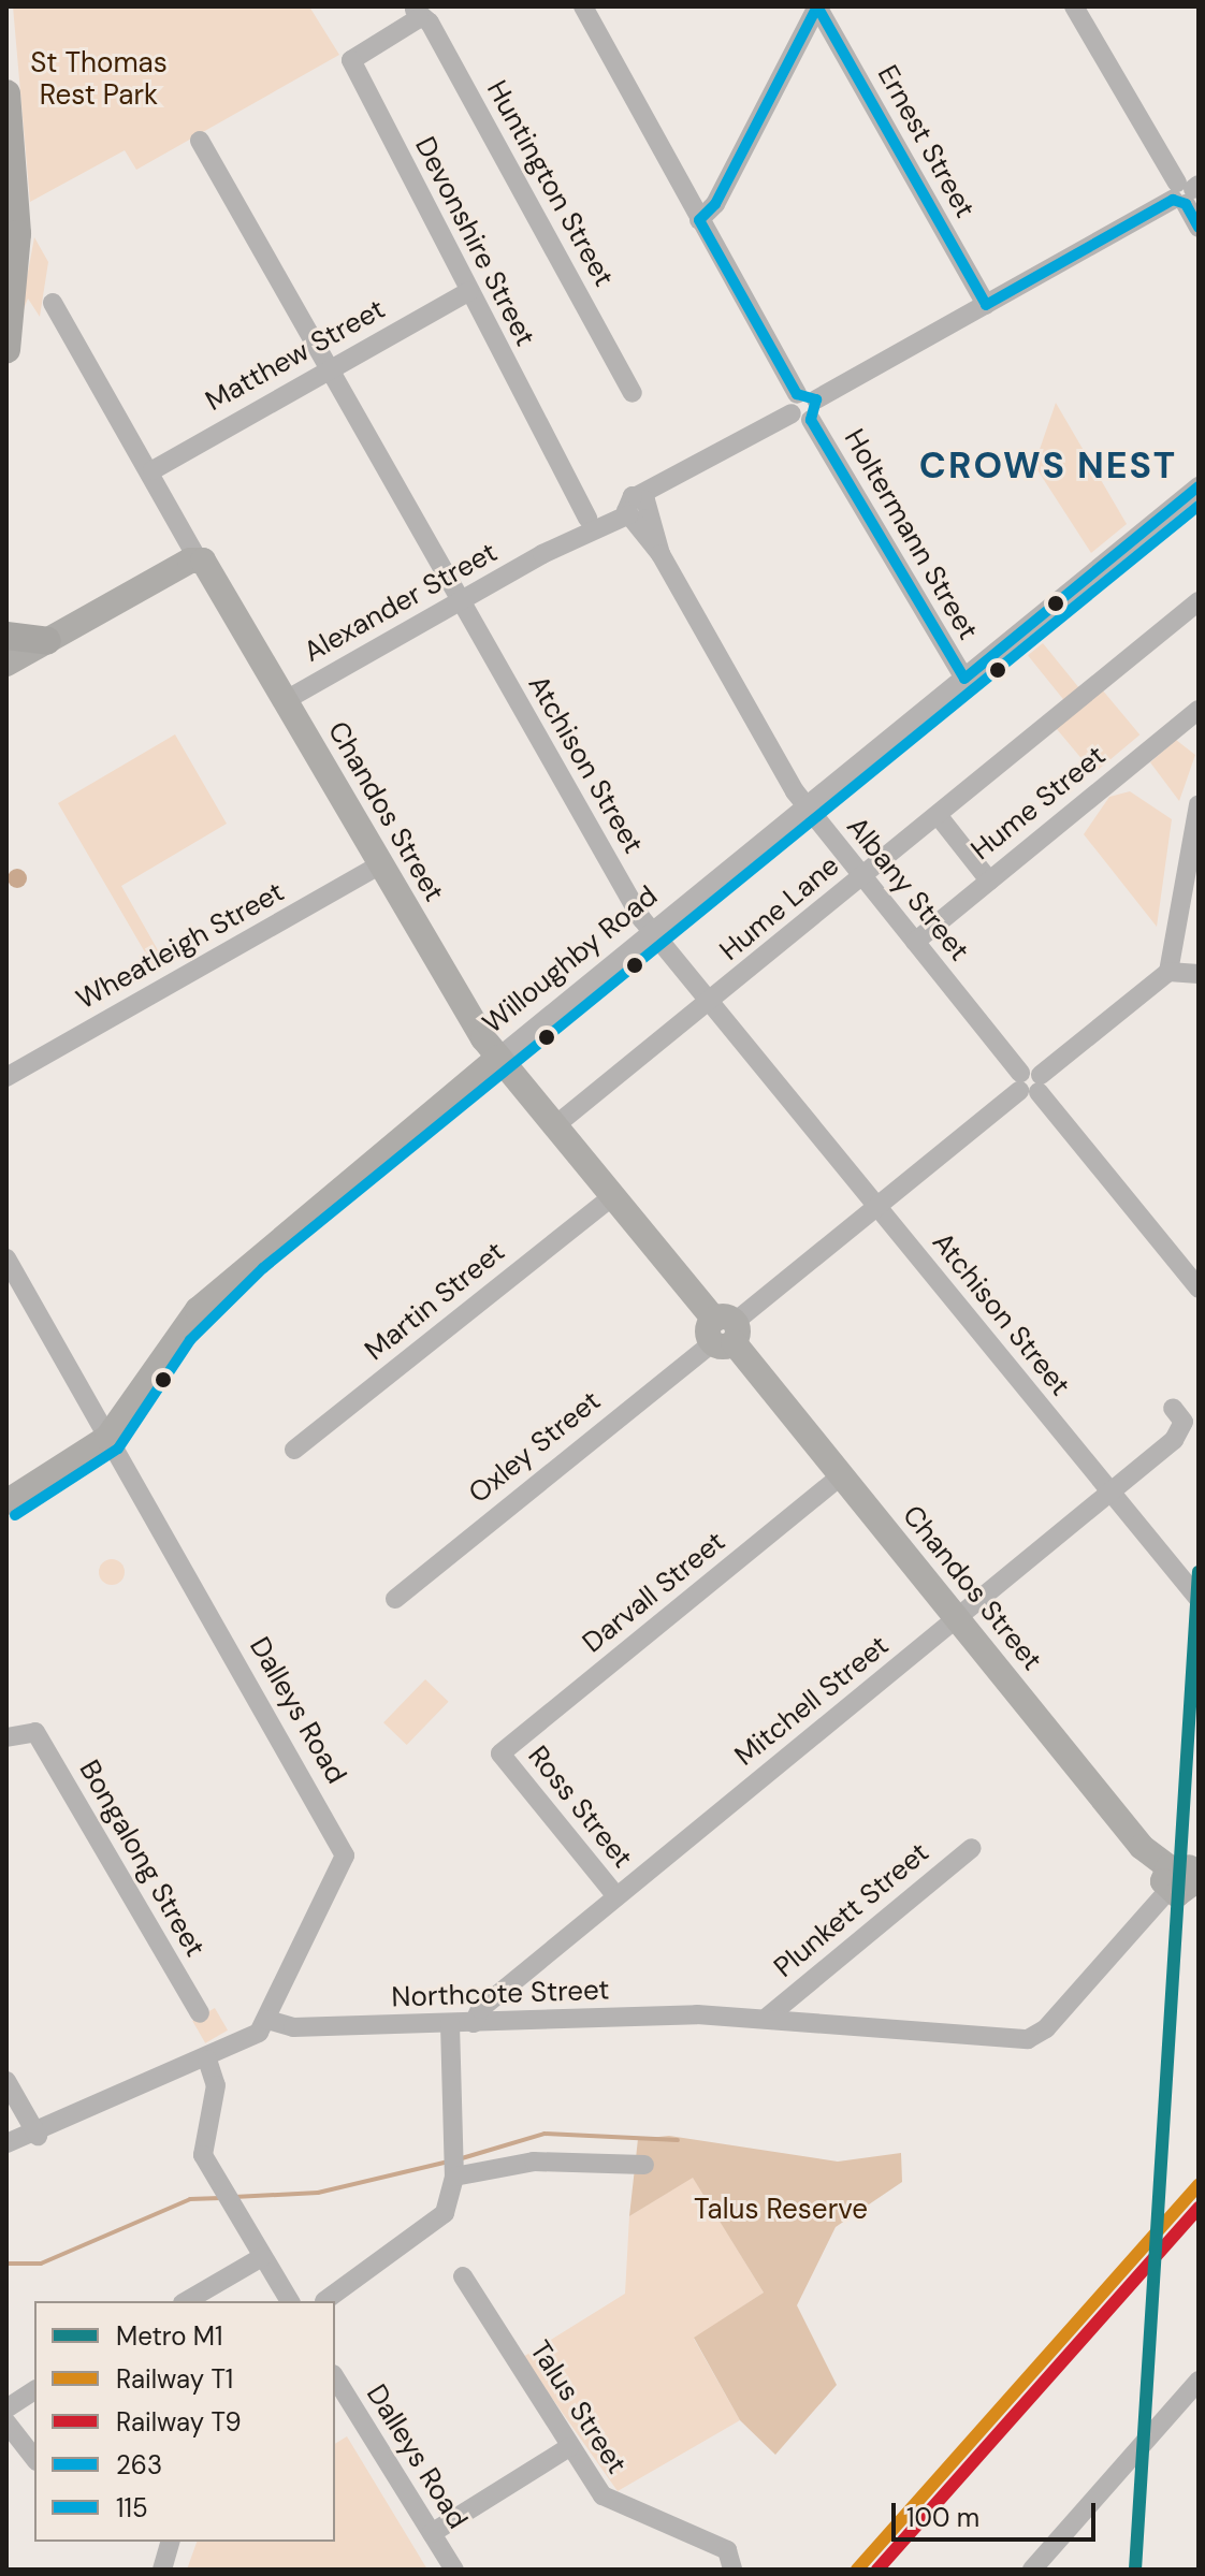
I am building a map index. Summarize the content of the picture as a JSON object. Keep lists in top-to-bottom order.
{
  "streets": {
    "main road": ["Chandos Street", "Willoughby Road"],
    "street": [
      "Ernest Street",
      "Huntington Street",
      "Devonshire Street",
      "Matthew Street",
      "Holtermann Street",
      "Alexander Street",
      "Atchison Street",
      "Hume Street",
      "Albany Street",
      "Hume Lane",
      "Wheatleigh Street",
      "Martin Street",
      "Oxley Street",
      "Darvall Street",
      "Mitchell Street",
      "Dalleys Road",
      "Ross Street",
      "Bongalong Street",
      "Plunkett Street",
      "Northcote Street",
      "Talus Street"
    ]
  },
  "crossings": [
    ["Huntington Street", "Devonshire Street"],
    ["Devonshire Street", "Matthew Street"],
    ["Devonshire Street", "Alexander Street"],
    ["Matthew Street", "Atchison Street"],
    ["Matthew Street", "Chandos Street"],
    ["Holtermann Street", "Alexander Street"],
    ["Holtermann Street", "Willoughby Road"],
    ["Alexander Street", "Atchison Street"],
    ["Alexander Street", "Chandos Street"],
    ["Alexander Street", "Albany Street"],
    ["Atchison Street", "Hume Lane"],
    ["Atchison Street", "Willoughby Road"],
    ["Atchison Street", "Oxley Street"],
    ["Atchison Street", "Mitchell Street"],
    ["Hume Street", "Albany Street"],
    ["Chandos Street", "Hume Lane"],
    ["Chandos Street", "Wheatleigh Street"],
    ["Chandos Street", "Willoughby Road"],
    ["Chandos Street", "Martin Street"],
    ["Chandos Street", "Oxley Street"],
    ["Chandos Street", "Darvall Street"],
    ["Chandos Street", "Mitchell Street"],
    ["Chandos Street", "Northcote Street"],
    ["Albany Street", "Hume Lane"],
    ["Albany Street", "Willoughby Road"],
    ["Albany Street", "Oxley Street"],
    ["Willoughby Road", "Dalleys Road"],
    ["Darvall Street", "Ross Street"],
    ["Mitchell Street", "Ross Street"],
    ["Mitchell Street", "Northcote Street"],
    ["Dalleys Road", "Northcote Street"],
    ["Plunkett Street", "Northcote Street"]
  ],
  "districts": ["CROWS NEST"],
  "parks": ["St Thomas Rest Park", "Talus Reserve"],
  "lines": [
    "transit line 263",
    "transit line 115",
    "metro line M1",
    "rail line T1",
    "rail line T9"
  ],
  "legend": [
    "Metro M1",
    "Railway T1",
    "Railway T9",
    "263",
    "115"
  ],
  "scale_bar": "100 m"
}
